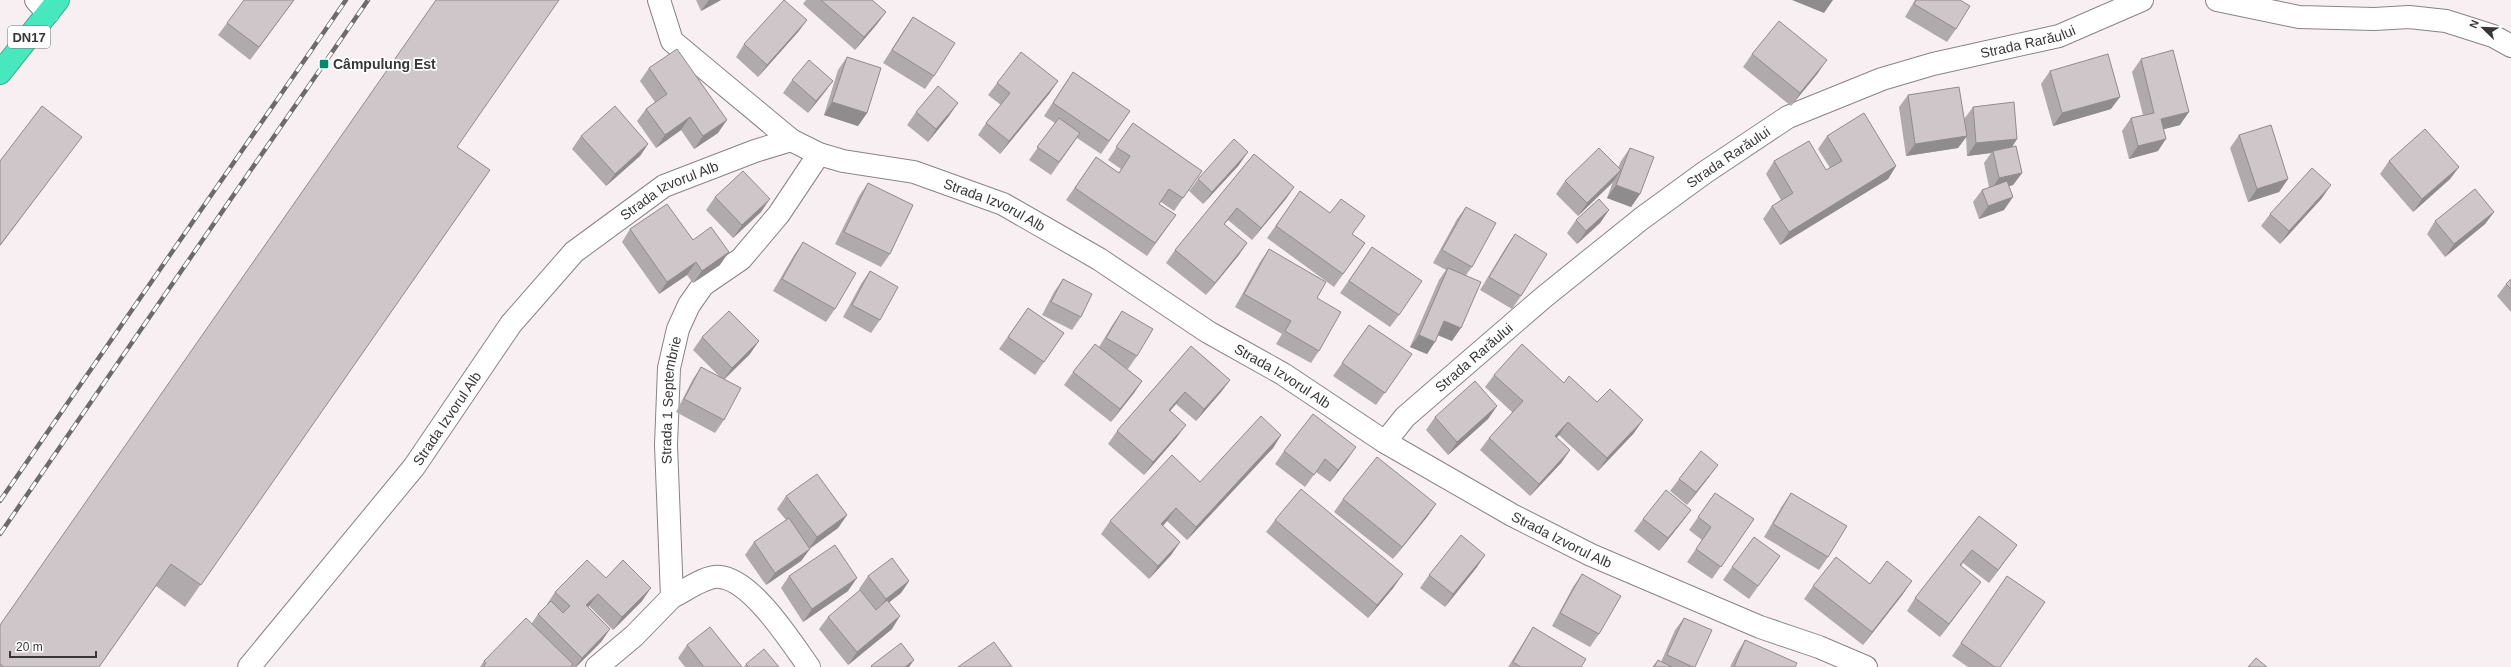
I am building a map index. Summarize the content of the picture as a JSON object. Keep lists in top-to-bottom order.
{
  "streets": {
    "highway": ["DN17"],
    "street": ["Strada Rarăului", "Strada Izvorul Alb", "Strada 1 Septembrie"]
  },
  "crossings": [
    ["Strada Rarăului", "Strada Izvorul Alb"],
    ["Strada Izvorul Alb", "Strada 1 Septembrie"]
  ],
  "places": {
    "transit": ["Câmpulung Est"]
  },
  "scale_bar": "20 m",
  "north": "top left"
}
